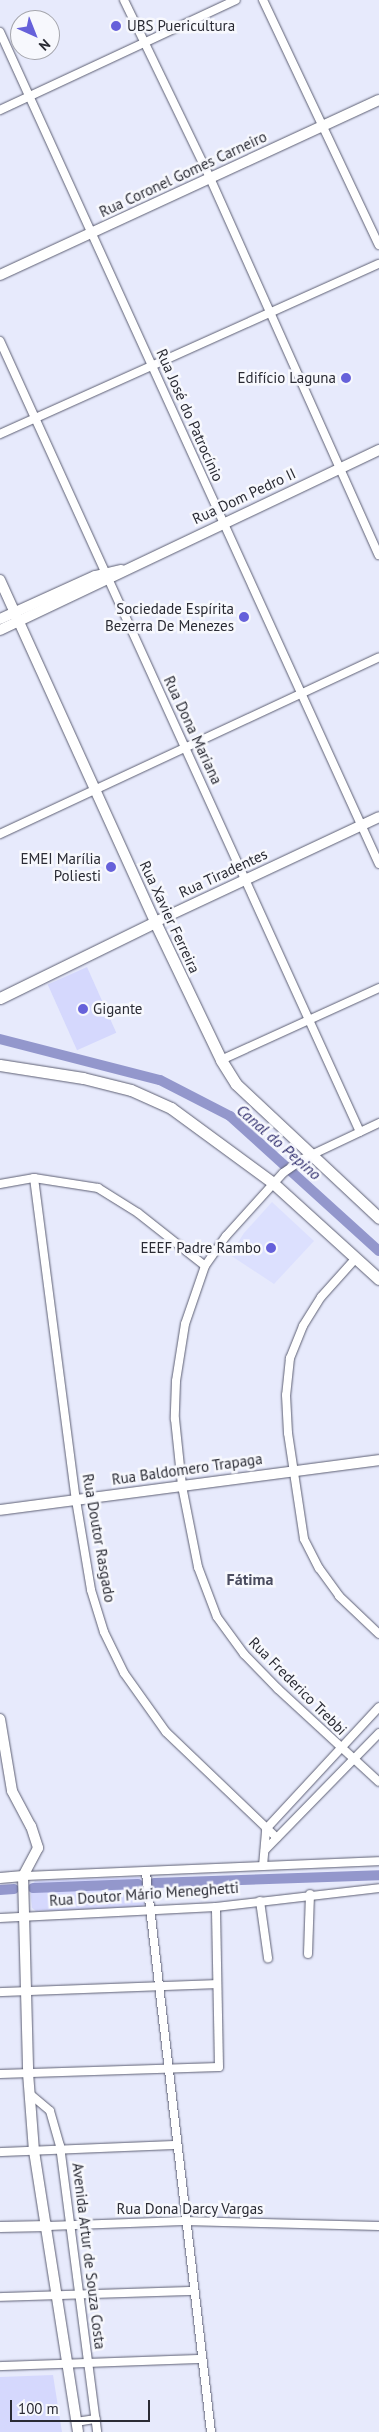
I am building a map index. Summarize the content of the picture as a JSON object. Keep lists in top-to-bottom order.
{
  "streets": {
    "main road": ["Rua Tiradentes", "Rua Xavier Ferreira"],
    "street": [
      "Rua Coronel Gomes Carneiro",
      "Rua José do Patrocínio",
      "Rua Dom Pedro II",
      "Rua Dona Mariana",
      "Rua Baldomero Trapaga",
      "Rua Doutor Rasgado",
      "Rua Frederico Trebbi",
      "Rua Doutor Mário Meneghetti",
      "Rua Dona Darcy Vargas",
      "Avenida Artur de Souza Costa"
    ]
  },
  "crossings": [
    ["Rua Coronel Gomes Carneiro", "Rua José do Patrocínio"],
    ["Rua José do Patrocínio", "Rua Dom Pedro II"],
    ["Rua José do Patrocínio", "Rua Tiradentes"],
    ["Rua Dom Pedro II", "Rua Dona Mariana"],
    ["Rua Dom Pedro II", "Rua Xavier Ferreira"],
    ["Rua Dona Mariana", "Rua Tiradentes"],
    ["Rua Dona Mariana", "Rua Frederico Trebbi"],
    ["Rua Tiradentes", "Rua Xavier Ferreira"],
    ["Rua Xavier Ferreira", "Rua Frederico Trebbi"],
    ["Rua Baldomero Trapaga", "Rua Doutor Rasgado"],
    ["Rua Baldomero Trapaga", "Rua Frederico Trebbi"],
    ["Rua Dona Darcy Vargas", "Avenida Artur de Souza Costa"]
  ],
  "districts": ["Fátima"],
  "water": ["Canal do Pepino"],
  "places": [
    "UBS Puericultura",
    "Edifício Laguna",
    "Sociedade Espírita Bezerra De Menezes",
    "EMEI Marília Poliesti",
    "Gigante",
    "EEEF Padre Rambo"
  ],
  "scale_bar": "100 m",
  "north": "bottom right"
}
